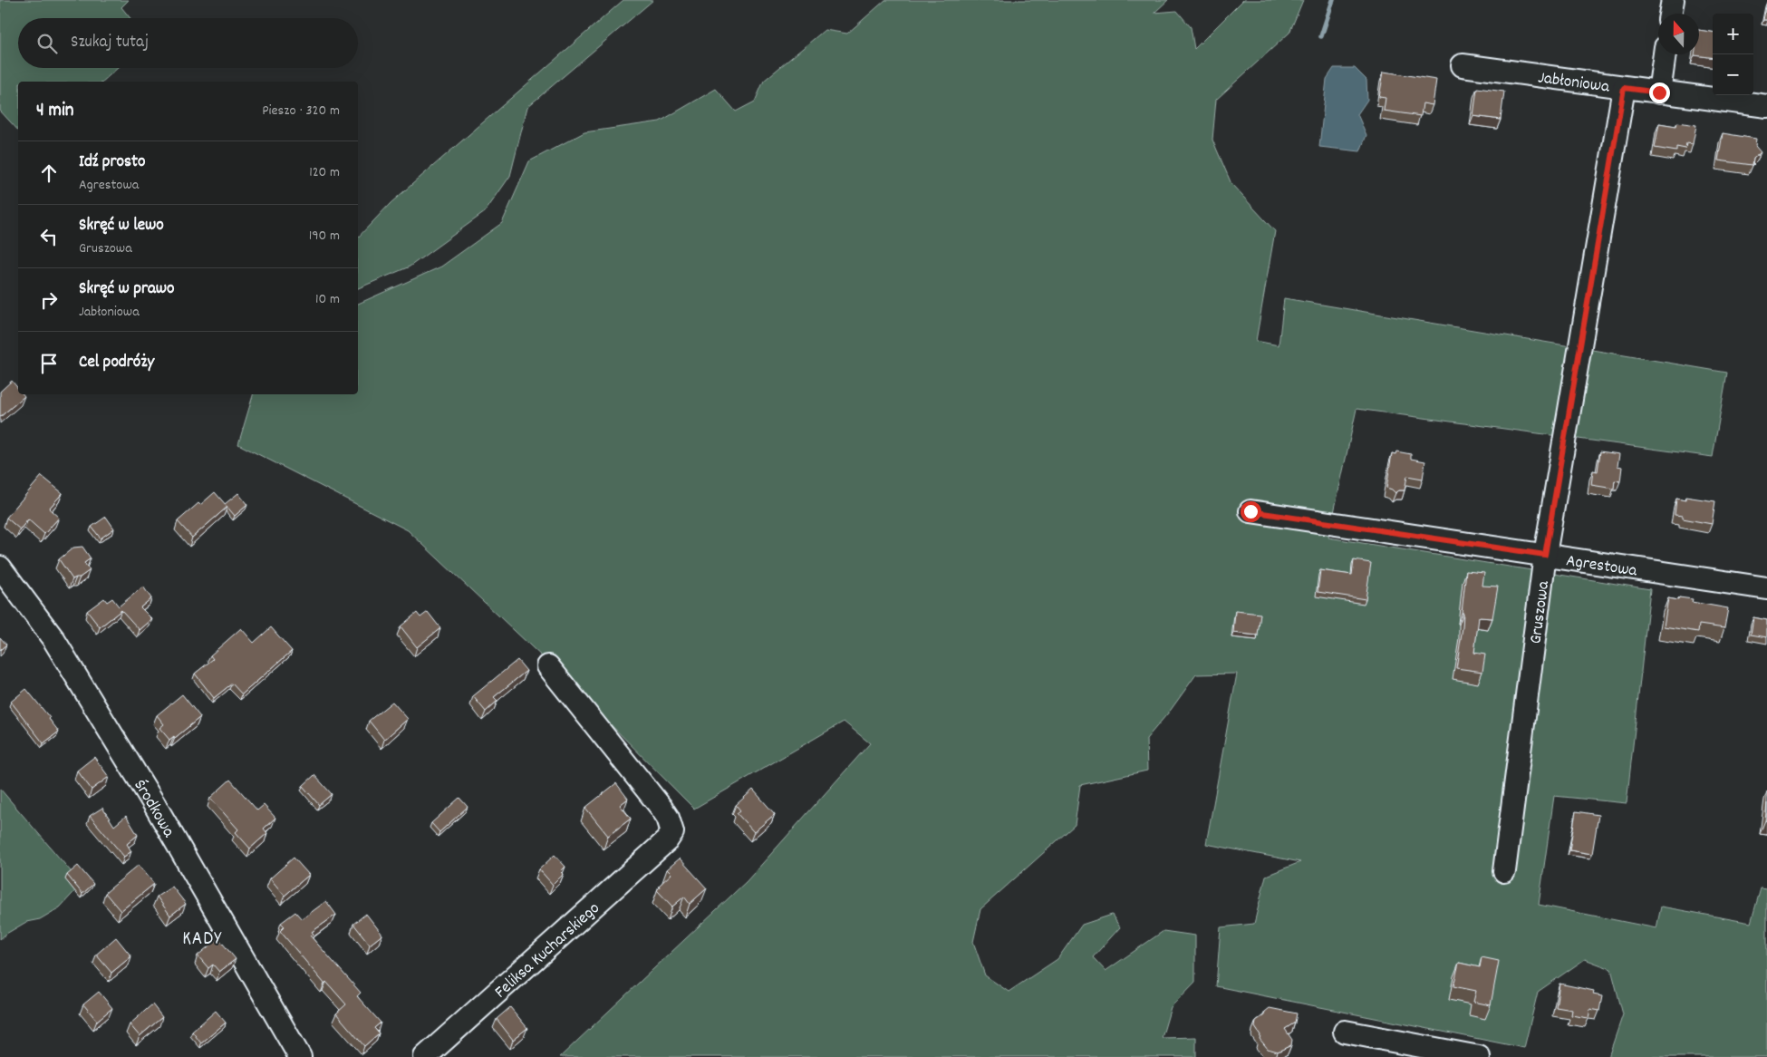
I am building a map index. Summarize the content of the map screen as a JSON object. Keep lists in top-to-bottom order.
{
  "streets": {
    "street": [
      "Jabłoniowa",
      "Agrestowa",
      "Gruszowa",
      "Środkowa",
      "Feliksa Kucharskiego"
    ]
  },
  "crossings": [
    ["Jabłoniowa", "Gruszowa"],
    ["Agrestowa", "Gruszowa"]
  ],
  "districts": ["KADY"],
  "north": "top",
  "page": {
    "map_buttons": ["+", "−"],
    "search": "Szukaj tutaj",
    "heading": ["4 min", "Pieszo · 320 m"],
    "list": [
      ["Idź prosto", "Agrestowa", "120 m"],
      ["Skręć w lewo", "Gruszowa", "190 m"],
      ["Skręć w prawo", "Jabłoniowa", "10 m"],
      "Cel podróży"
    ]
  }
}
